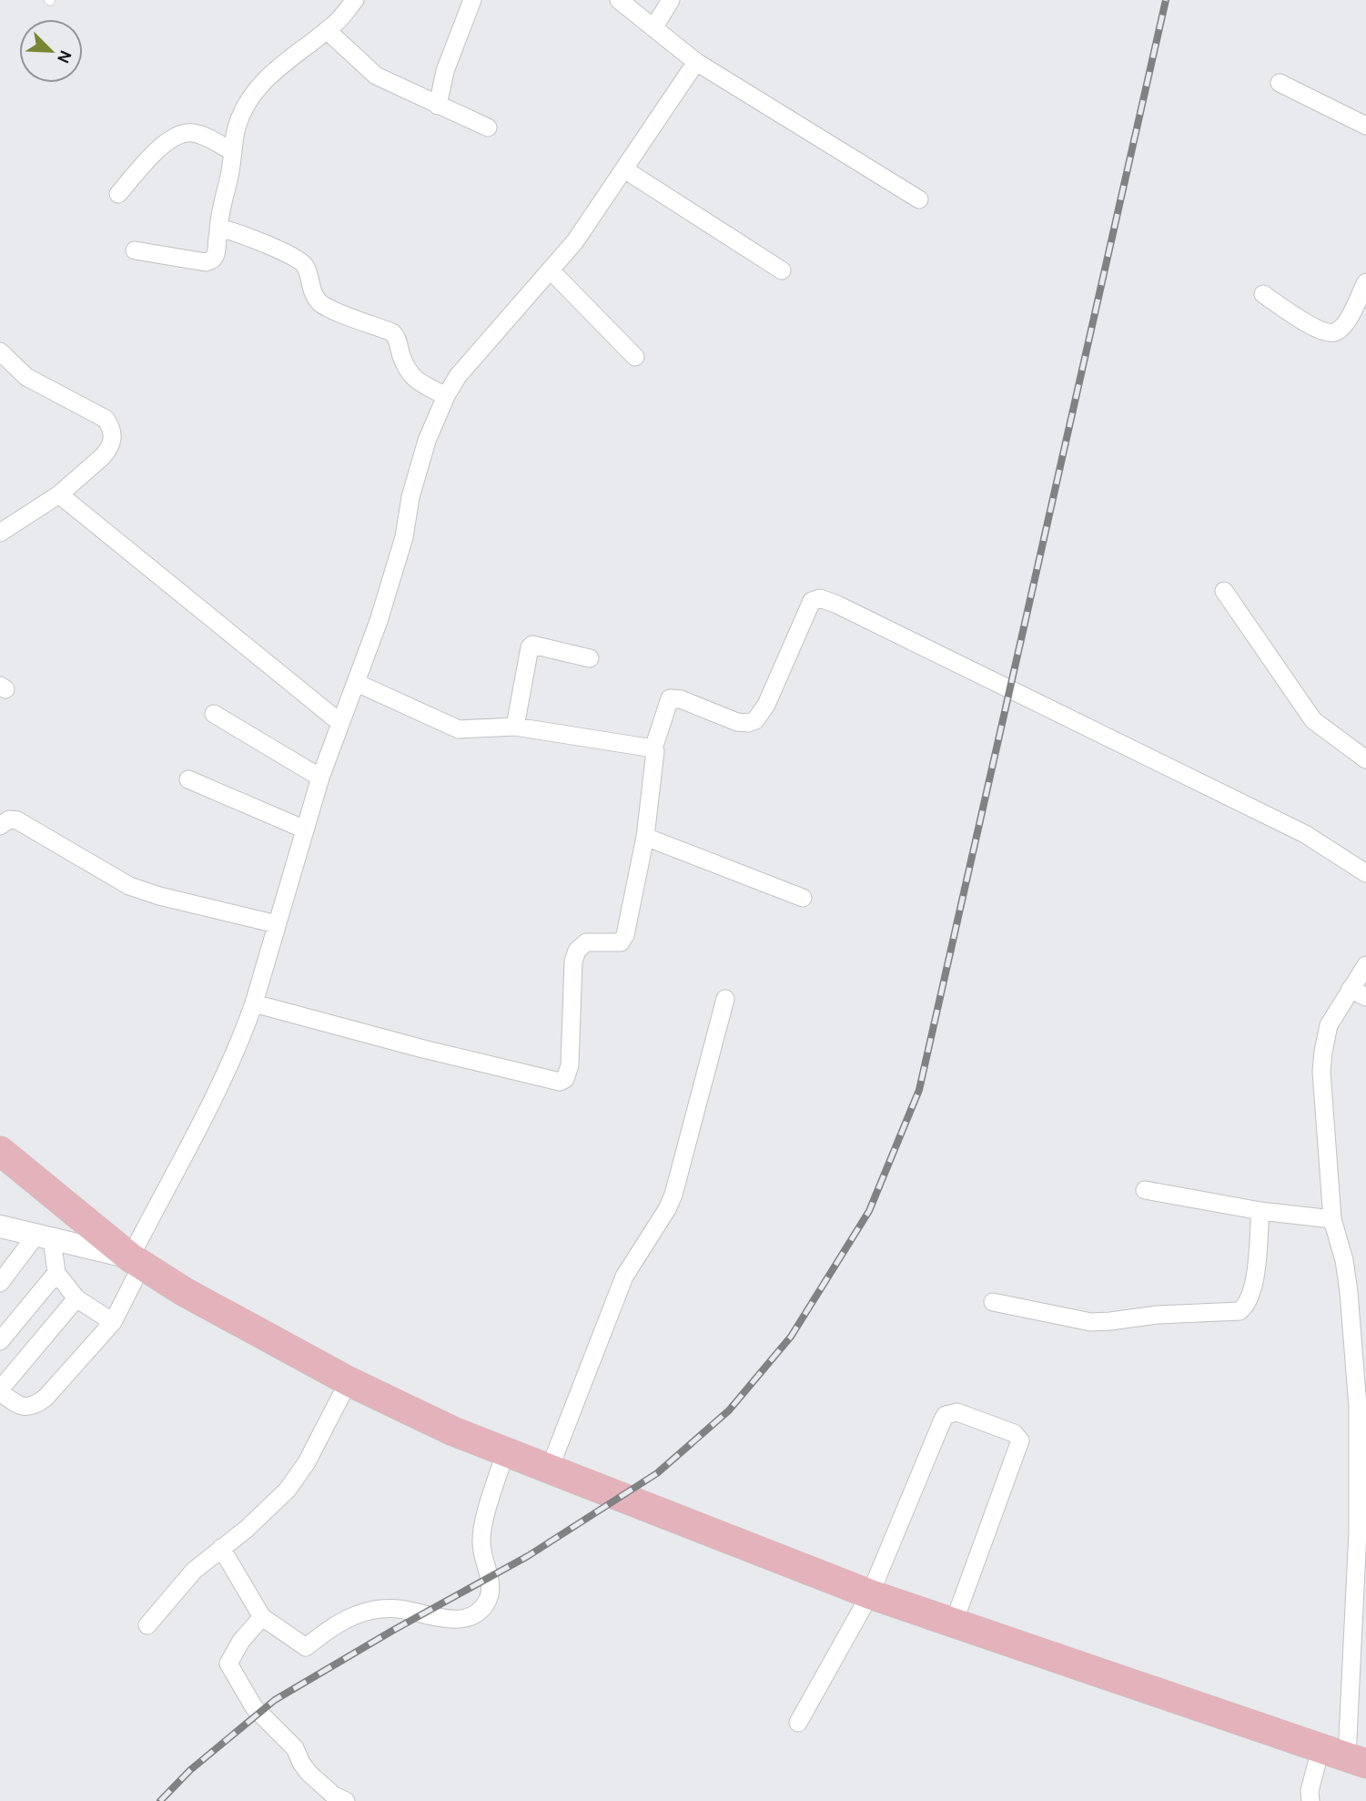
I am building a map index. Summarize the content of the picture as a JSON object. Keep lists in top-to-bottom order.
{
  "north": "bottom right"
}
